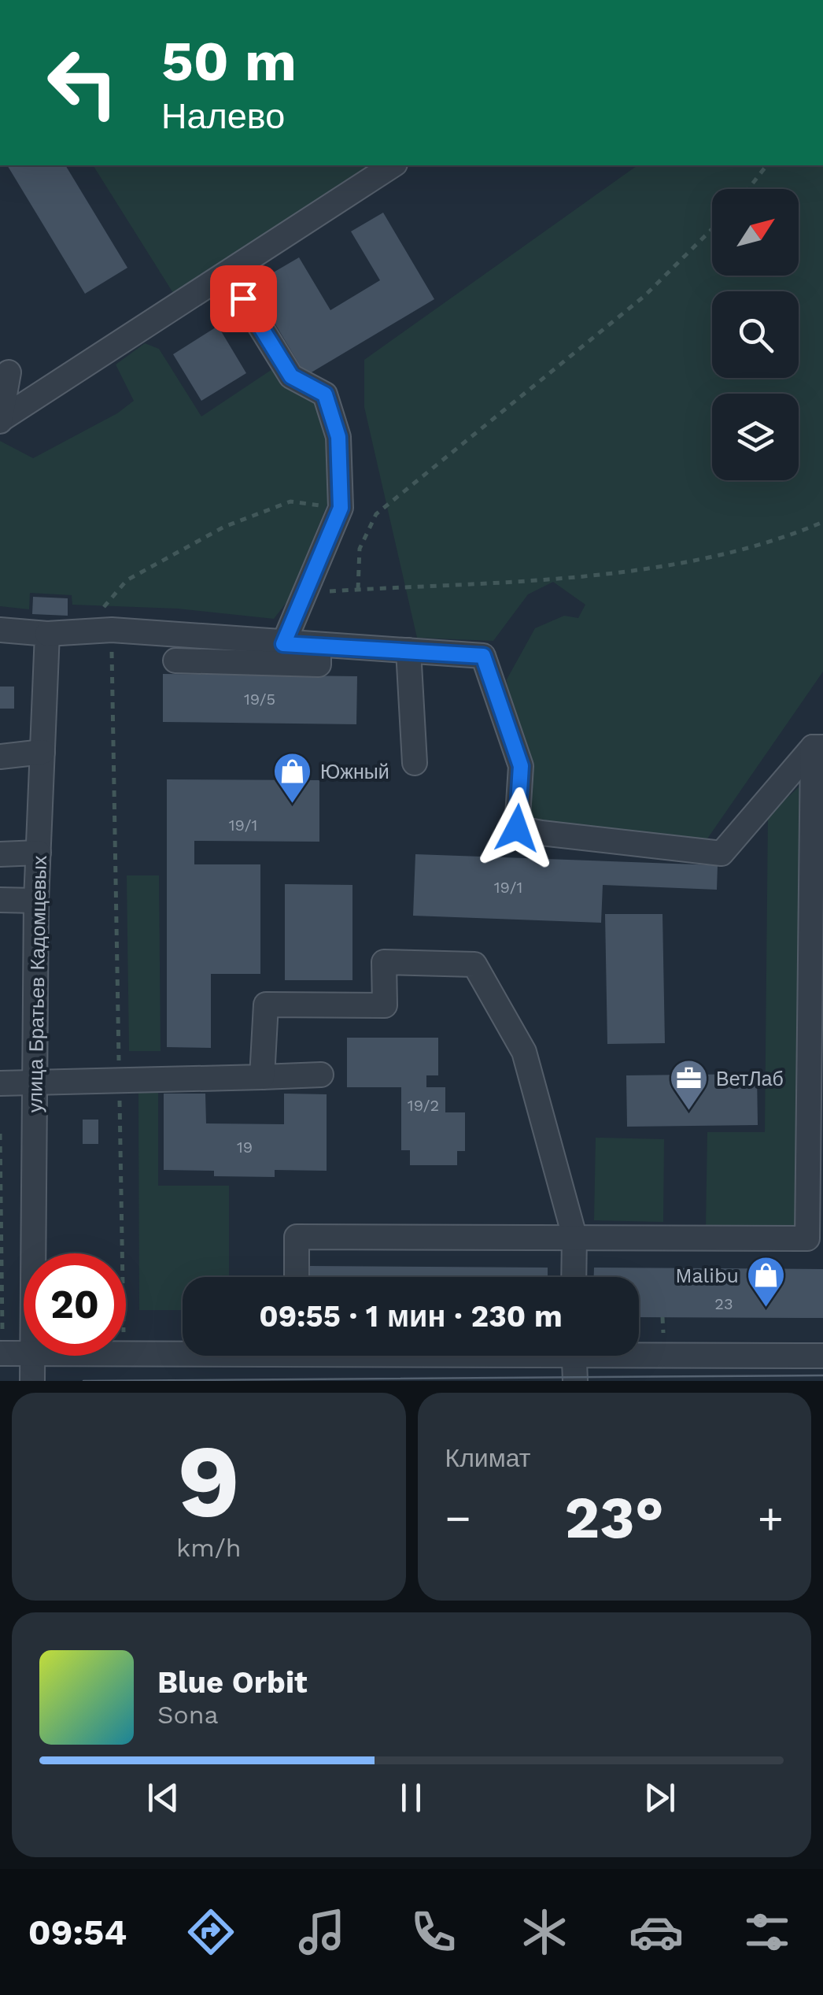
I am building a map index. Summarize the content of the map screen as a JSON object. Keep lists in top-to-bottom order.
{
  "streets": {
    "street": ["улица Братьев Кадомцевых"]
  },
  "places": {
    "shop": ["Южный", "Malibu"],
    "office": ["ВетЛаб"]
  },
  "house_numbers": [
    "19/5",
    "19/1",
    "19/1",
    "19/2",
    "19",
    "23"
  ],
  "north": "top right",
  "page": {
    "turn": ["50 m", "Налево"],
    "limit": "20",
    "trip": "09:55 · 1 мин · 230 m",
    "tile": [
      ["9", "km/h"],
      "Климат"
    ],
    "heat": ["−", "23°", "+"],
    "song": ["Blue Orbit", "Sona"],
    "tabs": "09:54"
  }
}
